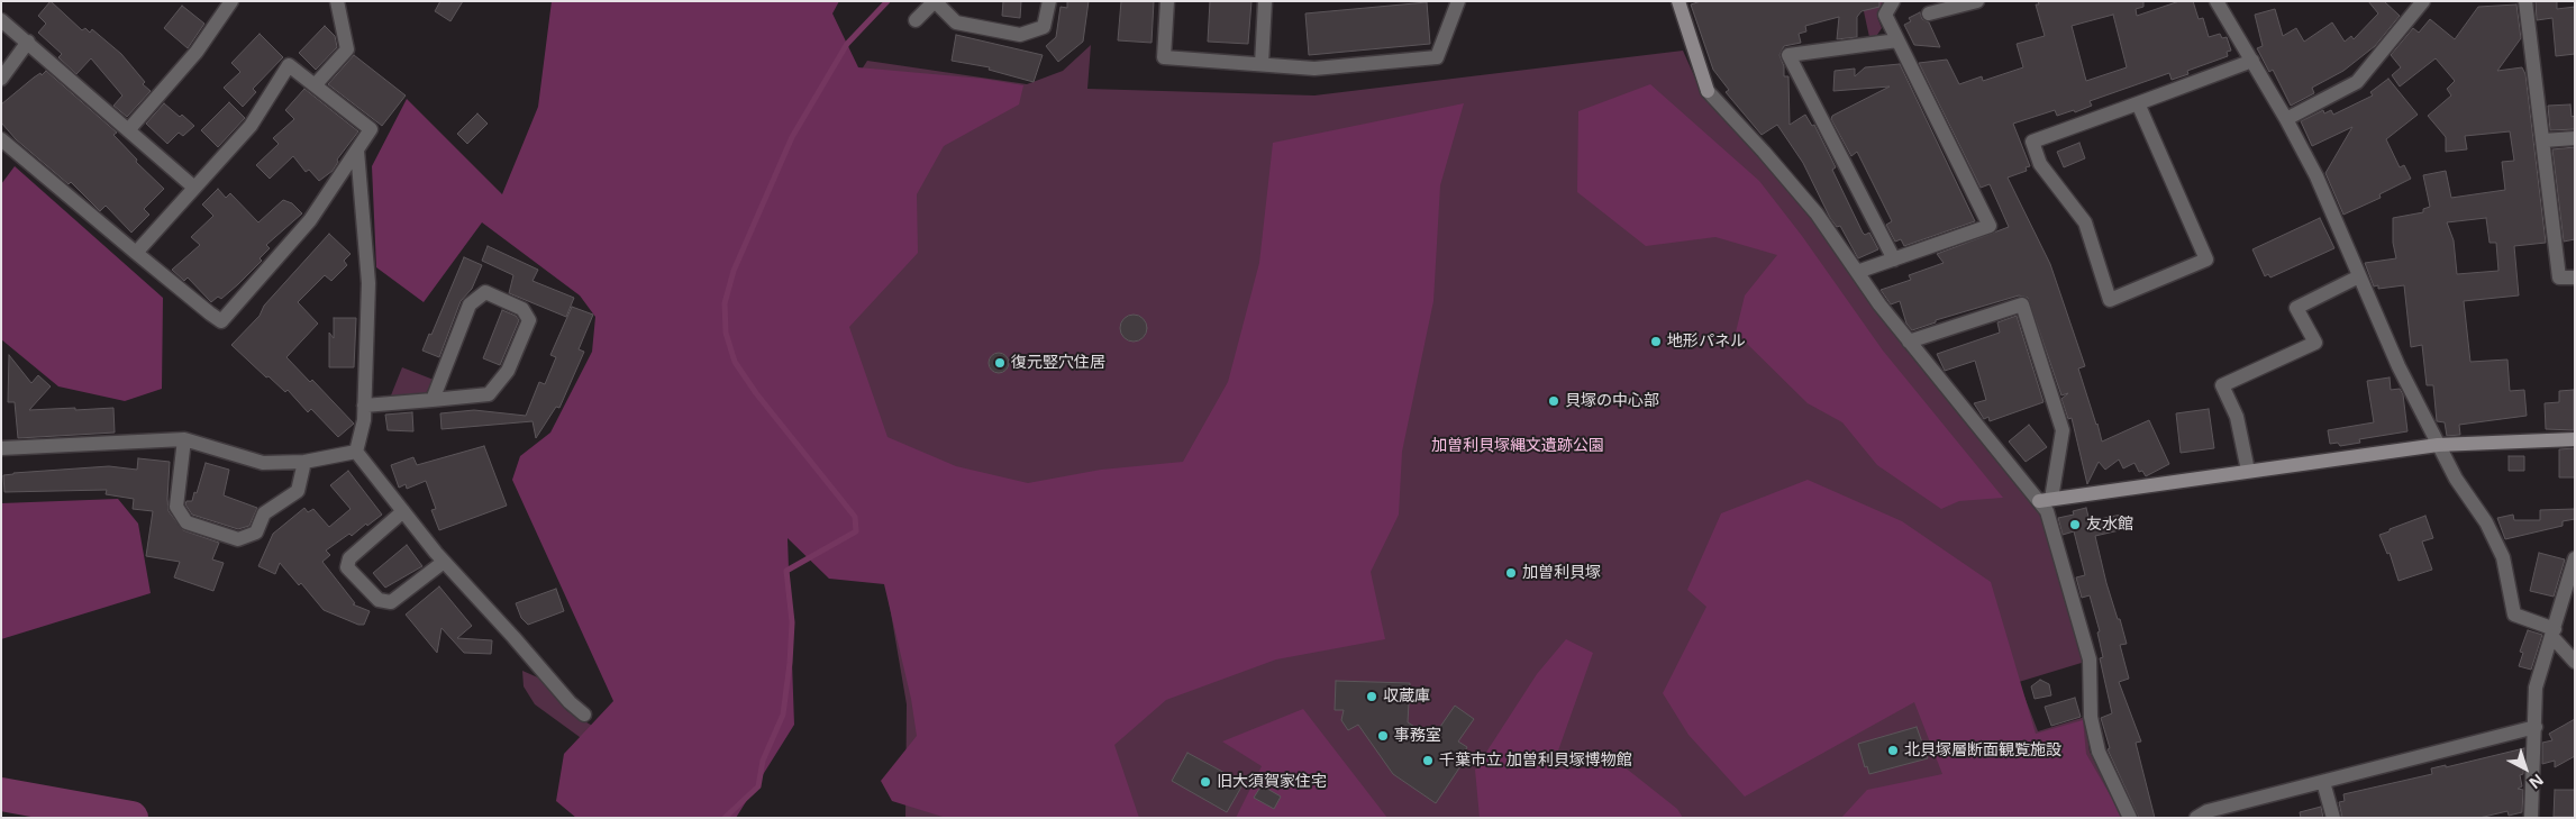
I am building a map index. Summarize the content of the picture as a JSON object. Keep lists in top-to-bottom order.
{
  "parks": ["加曽利貝塚縄文遺跡公園"],
  "places": [
    "地形パネル",
    "復元竪穴住居",
    "貝塚の中心部",
    "友水館",
    "加曽利貝塚",
    "収蔵庫",
    "事務室",
    "北貝塚層断面観覧施設",
    "千葉市立 加曽利貝塚博物館",
    "旧大須賀家住宅"
  ],
  "north": "bottom right"
}
